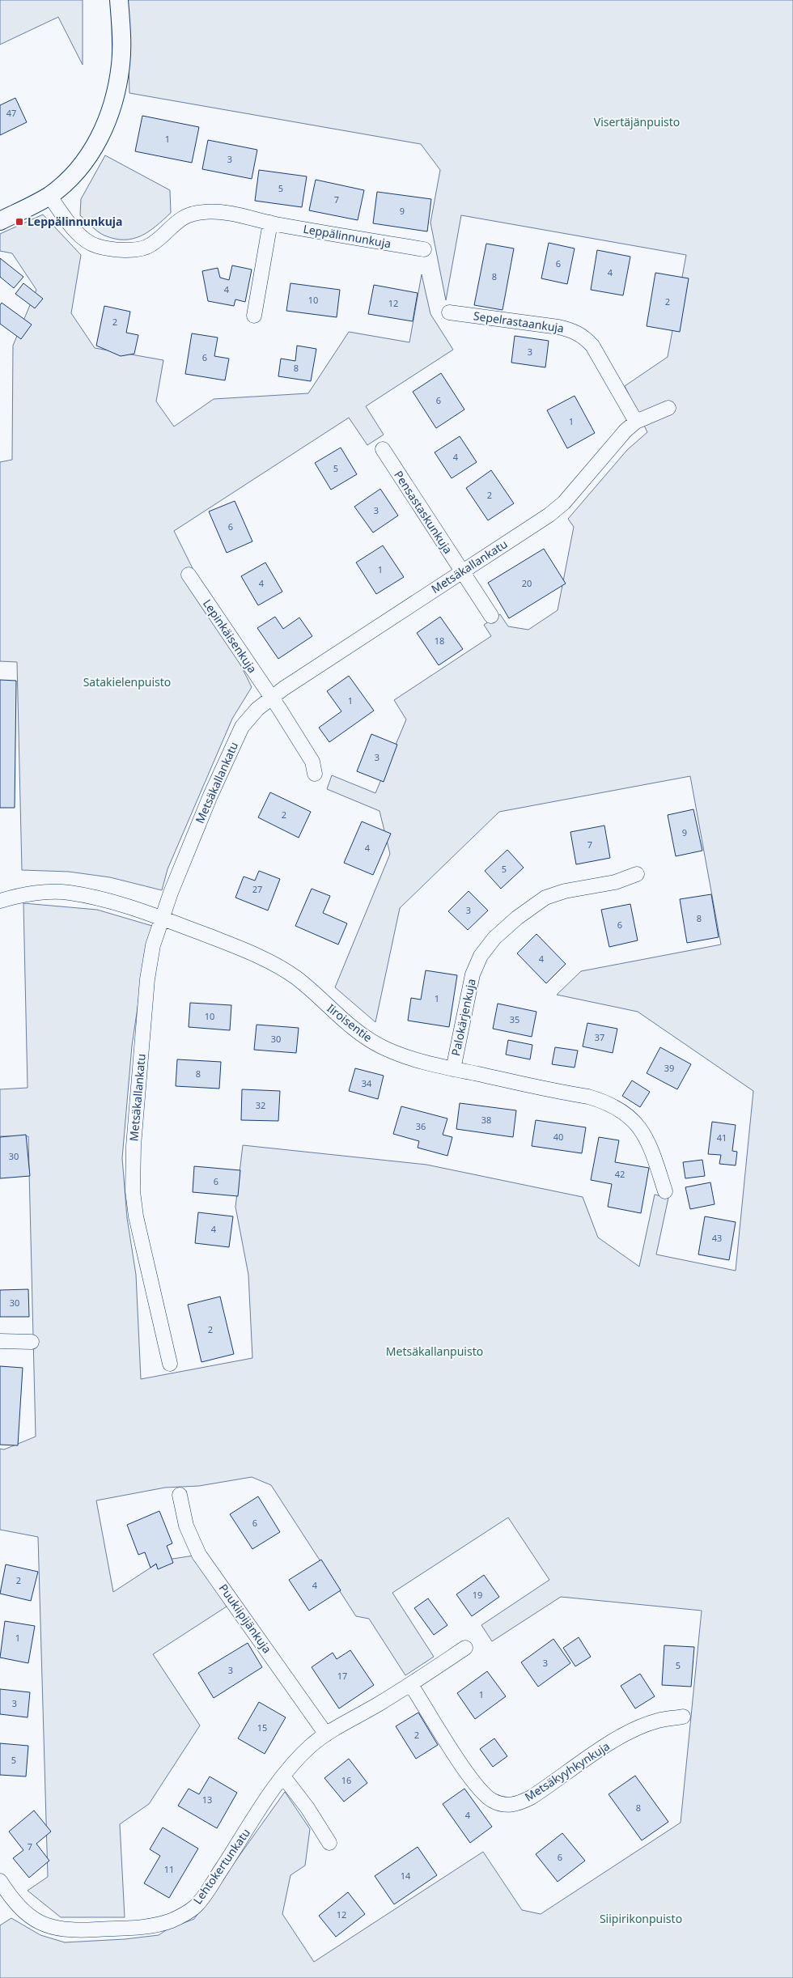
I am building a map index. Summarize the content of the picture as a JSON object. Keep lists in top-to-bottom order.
{
  "streets": {
    "street": [
      "Leppälinnunkuja",
      "Sepelrastaankuja",
      "Pensastaskunkuja",
      "Metsäkallankatu",
      "Lepinkäisenkuja",
      "Palokärjenkuja",
      "Iiroisentie",
      "Puukiipijänkuja",
      "Metsäkyyhkynkuja",
      "Lehtokertunkatu"
    ]
  },
  "crossings": [
    ["Sepelrastaankuja", "Metsäkallankatu"],
    ["Pensastaskunkuja", "Metsäkallankatu"],
    ["Metsäkallankatu", "Lepinkäisenkuja"],
    ["Metsäkallankatu", "Iiroisentie"],
    ["Palokärjenkuja", "Iiroisentie"],
    ["Puukiipijänkuja", "Lehtokertunkatu"],
    ["Metsäkyyhkynkuja", "Lehtokertunkatu"]
  ],
  "parks": [
    "Visertäjänpuisto",
    "Satakielenpuisto",
    "Metsäkallanpuisto",
    "Siipirikonpuisto"
  ],
  "places": {
    "transit": ["Leppälinnunkuja"]
  },
  "house_numbers": [
    "47",
    "1",
    "3",
    "5",
    "7",
    "9",
    "6",
    "4",
    "8",
    "4",
    "10",
    "2",
    "12",
    "2",
    "3",
    "6",
    "8",
    "6",
    "1",
    "4",
    "5",
    "2",
    "3",
    "6",
    "1",
    "4",
    "20",
    "18",
    "1",
    "3",
    "2",
    "9",
    "7",
    "4",
    "5",
    "27",
    "3",
    "8",
    "6",
    "4",
    "1",
    "10",
    "35",
    "37",
    "30",
    "39",
    "8",
    "34",
    "32",
    "38",
    "36",
    "40",
    "41",
    "30",
    "42",
    "6",
    "4",
    "43",
    "30",
    "2",
    "6",
    "2",
    "4",
    "19",
    "1",
    "3",
    "5",
    "3",
    "17",
    "1",
    "3",
    "15",
    "2",
    "5",
    "16",
    "13",
    "8",
    "4",
    "7",
    "6",
    "11",
    "14",
    "12"
  ]
}
